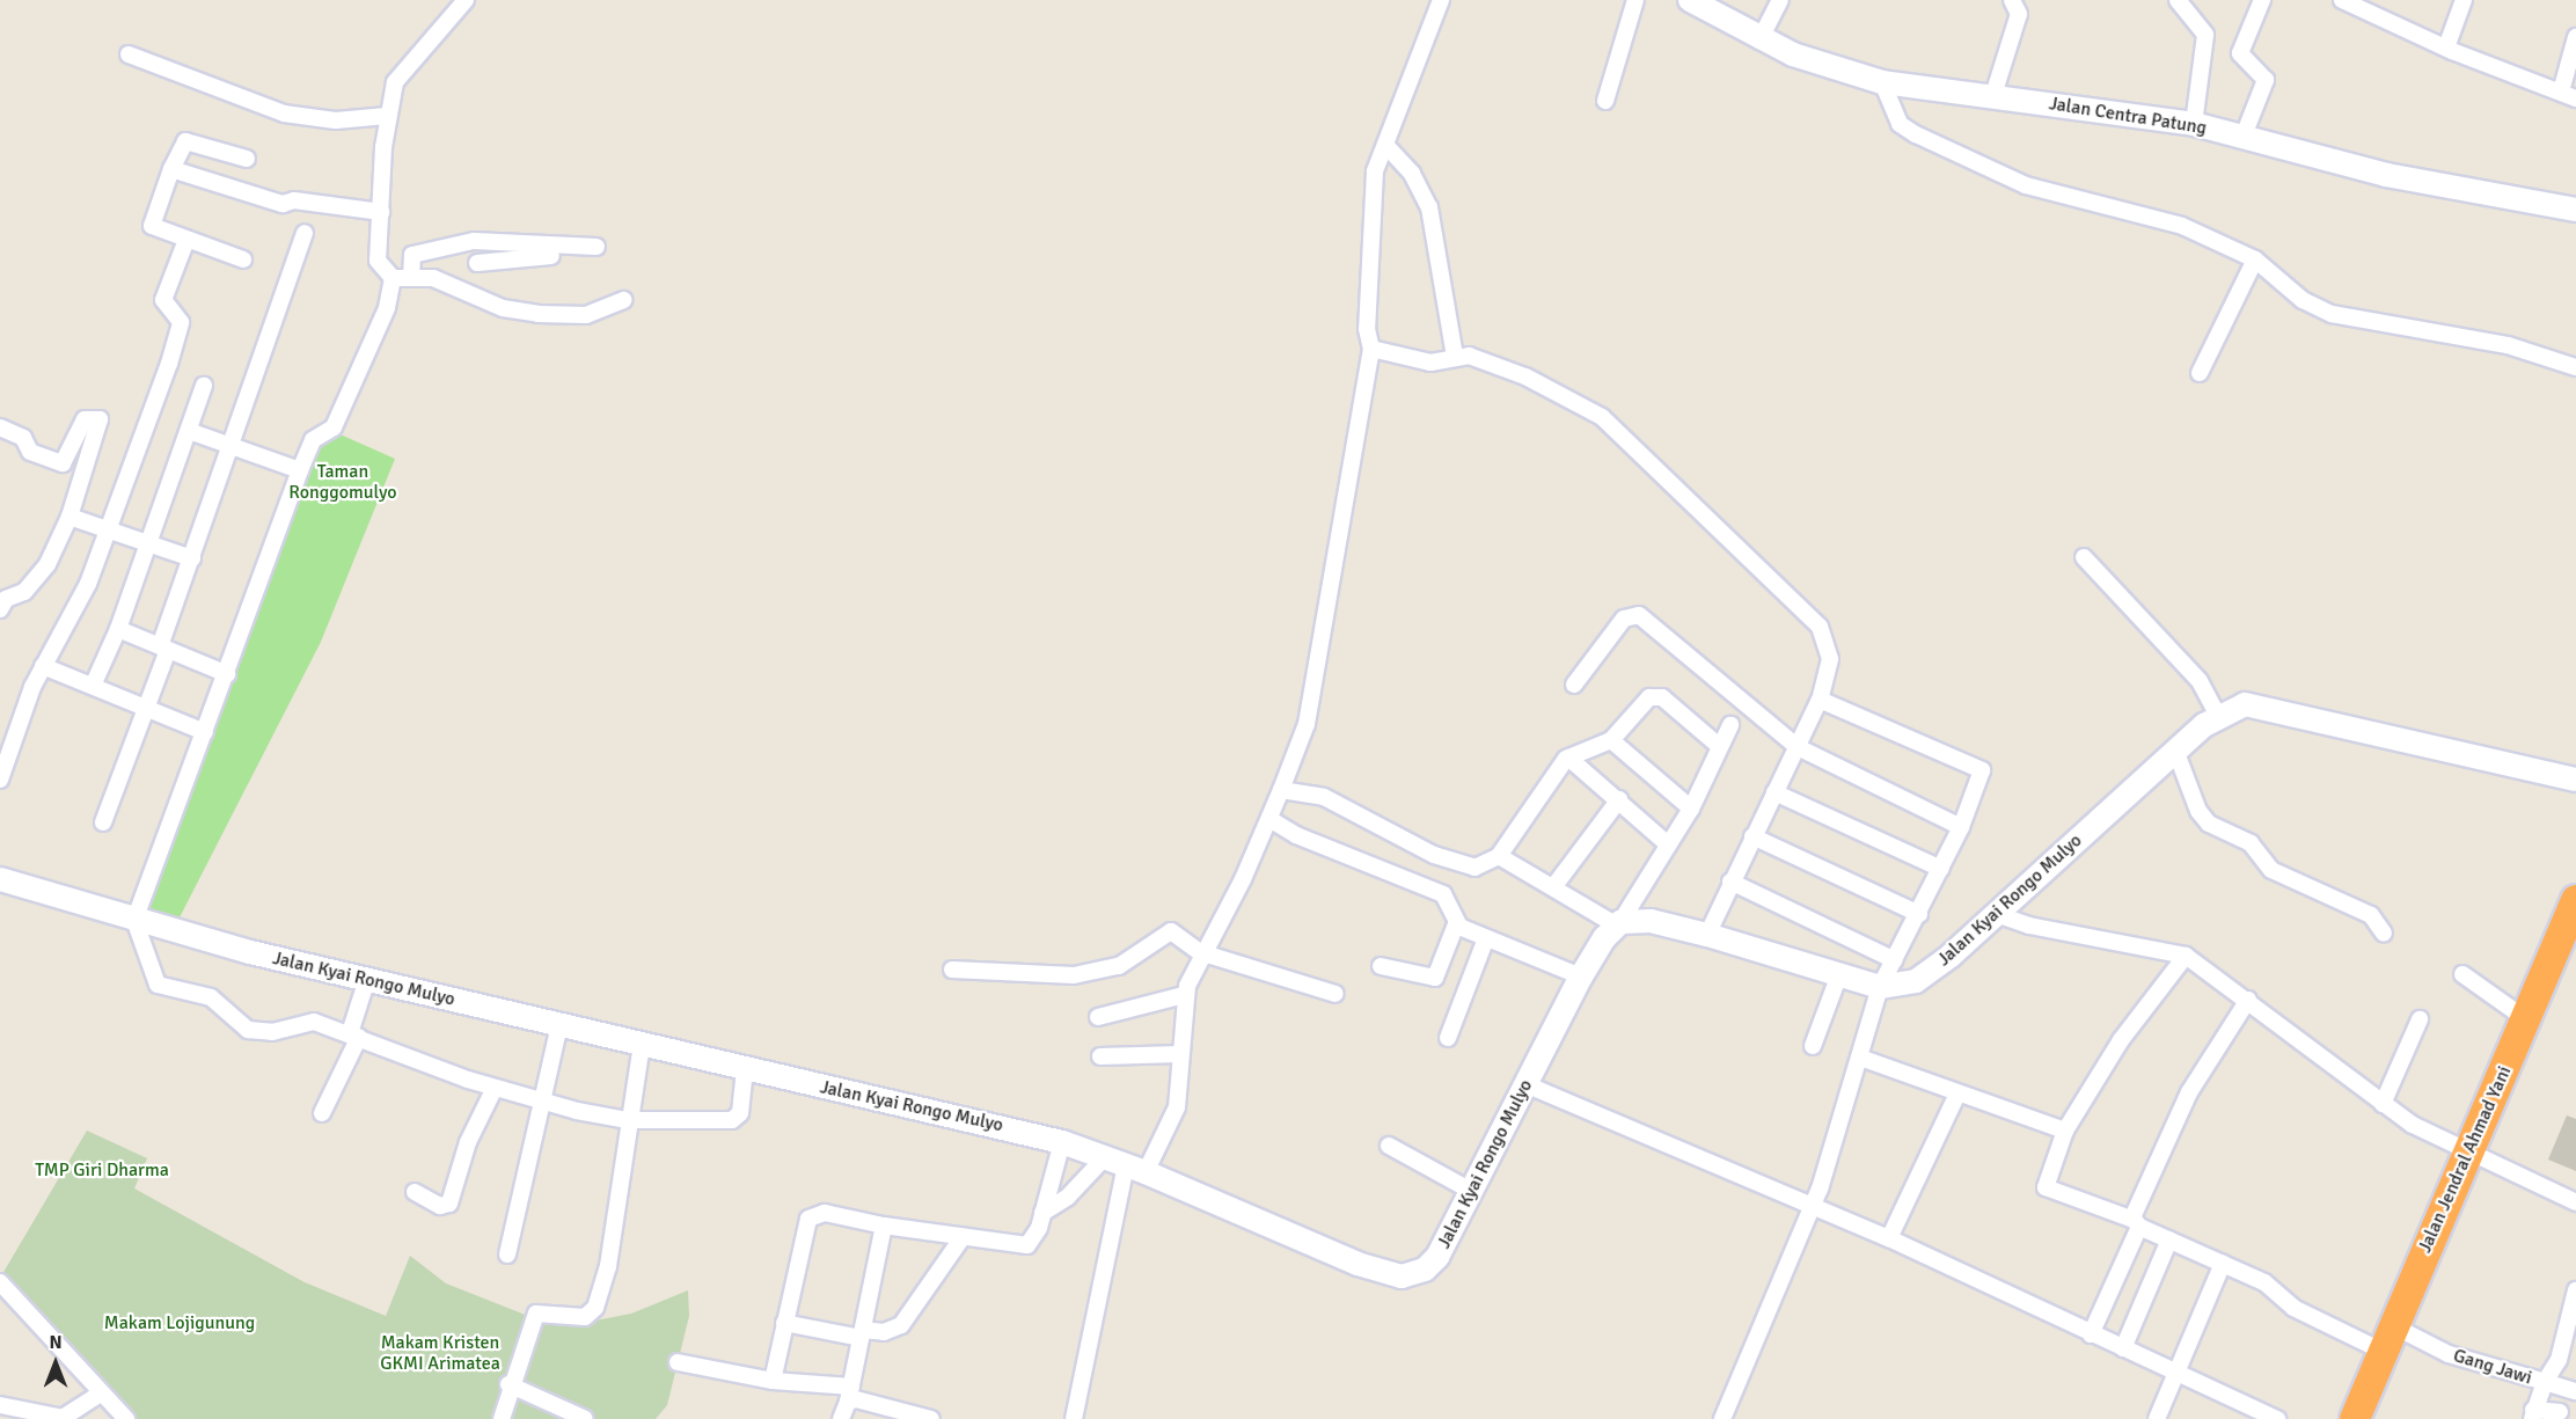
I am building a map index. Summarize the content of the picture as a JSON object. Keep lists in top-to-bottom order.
{
  "streets": {
    "highway": ["Jalan Jendral Ahmad Yani"],
    "street": ["Jalan Centra Patung", "Jalan Kyai Rongo Mulyo", "Gang Jawi"]
  },
  "crossings": [
    ["Jalan Jendral Ahmad Yani", "Gang Jawi"]
  ],
  "parks": [
    "Taman Ronggomulyo",
    "TMP Giri Dharma",
    "Makam Lojigunung",
    "Makam Kristen GKMI Arimatea"
  ],
  "north": "top"
}
